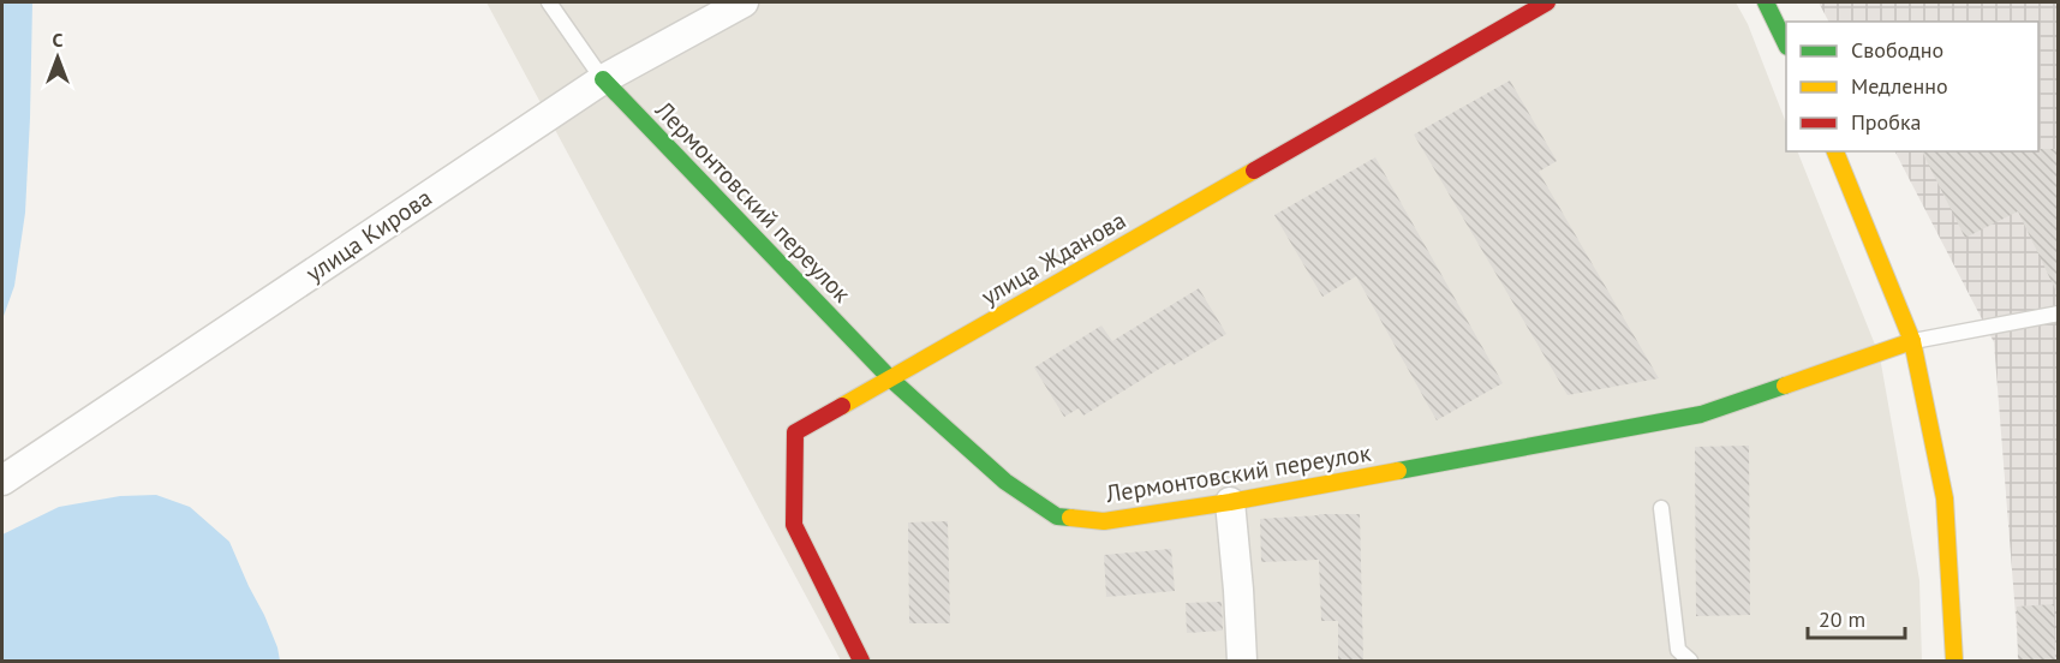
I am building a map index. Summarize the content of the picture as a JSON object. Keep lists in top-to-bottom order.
{
  "streets": {
    "street": ["Лермонтовский переулок", "улица Кирова", "улица Жданова"]
  },
  "crossings": [
    ["Лермонтовский переулок", "улица Кирова"],
    ["Лермонтовский переулок", "улица Жданова"]
  ],
  "legend": ["Свободно", "Медленно", "Пробка"],
  "scale_bar": "20 m",
  "north": "top"
}
